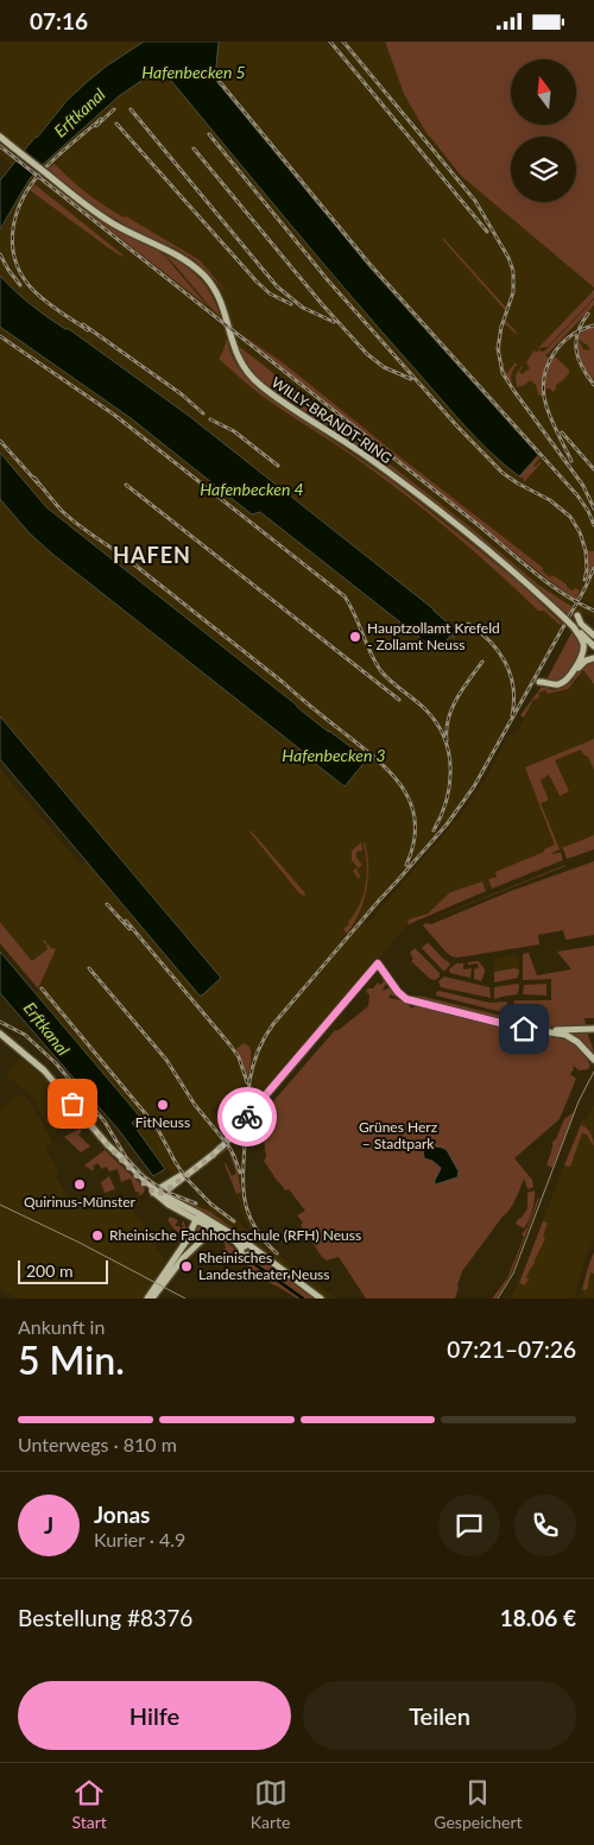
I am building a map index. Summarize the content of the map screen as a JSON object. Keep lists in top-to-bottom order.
{
  "streets": {
    "main road": ["WILLY-BRANDT-RING"]
  },
  "districts": ["HAFEN"],
  "water": [
    "Hafenbecken 5",
    "Erftkanal",
    "Hafenbecken 4",
    "Hafenbecken 3"
  ],
  "parks": ["Grünes Herz – Stadtpark"],
  "places": [
    "Hauptzollamt Krefeld - Zollamt Neuss",
    "FitNeuss",
    "Quirinus-Münster",
    "Rheinische Fachhochschule (RFH) Neuss",
    "Rheinisches Landestheater Neuss"
  ],
  "scale_bar": "200 m",
  "north": "top",
  "page": {
    "status": "07:16",
    "scale": "200 m",
    "heading": ["5 Min.", "Ankunft in", "07:21–07:26"],
    "panel": [
      "Jonas",
      "Kurier · 4.9",
      "Bestellung #8376",
      "18.06 €"
    ],
    "bar": "Unterwegs · 810 m",
    "round": "J",
    "buttons": ["Hilfe", "Teilen"],
    "tabs": ["Start", "Karte", "Gespeichert"]
  }
}
